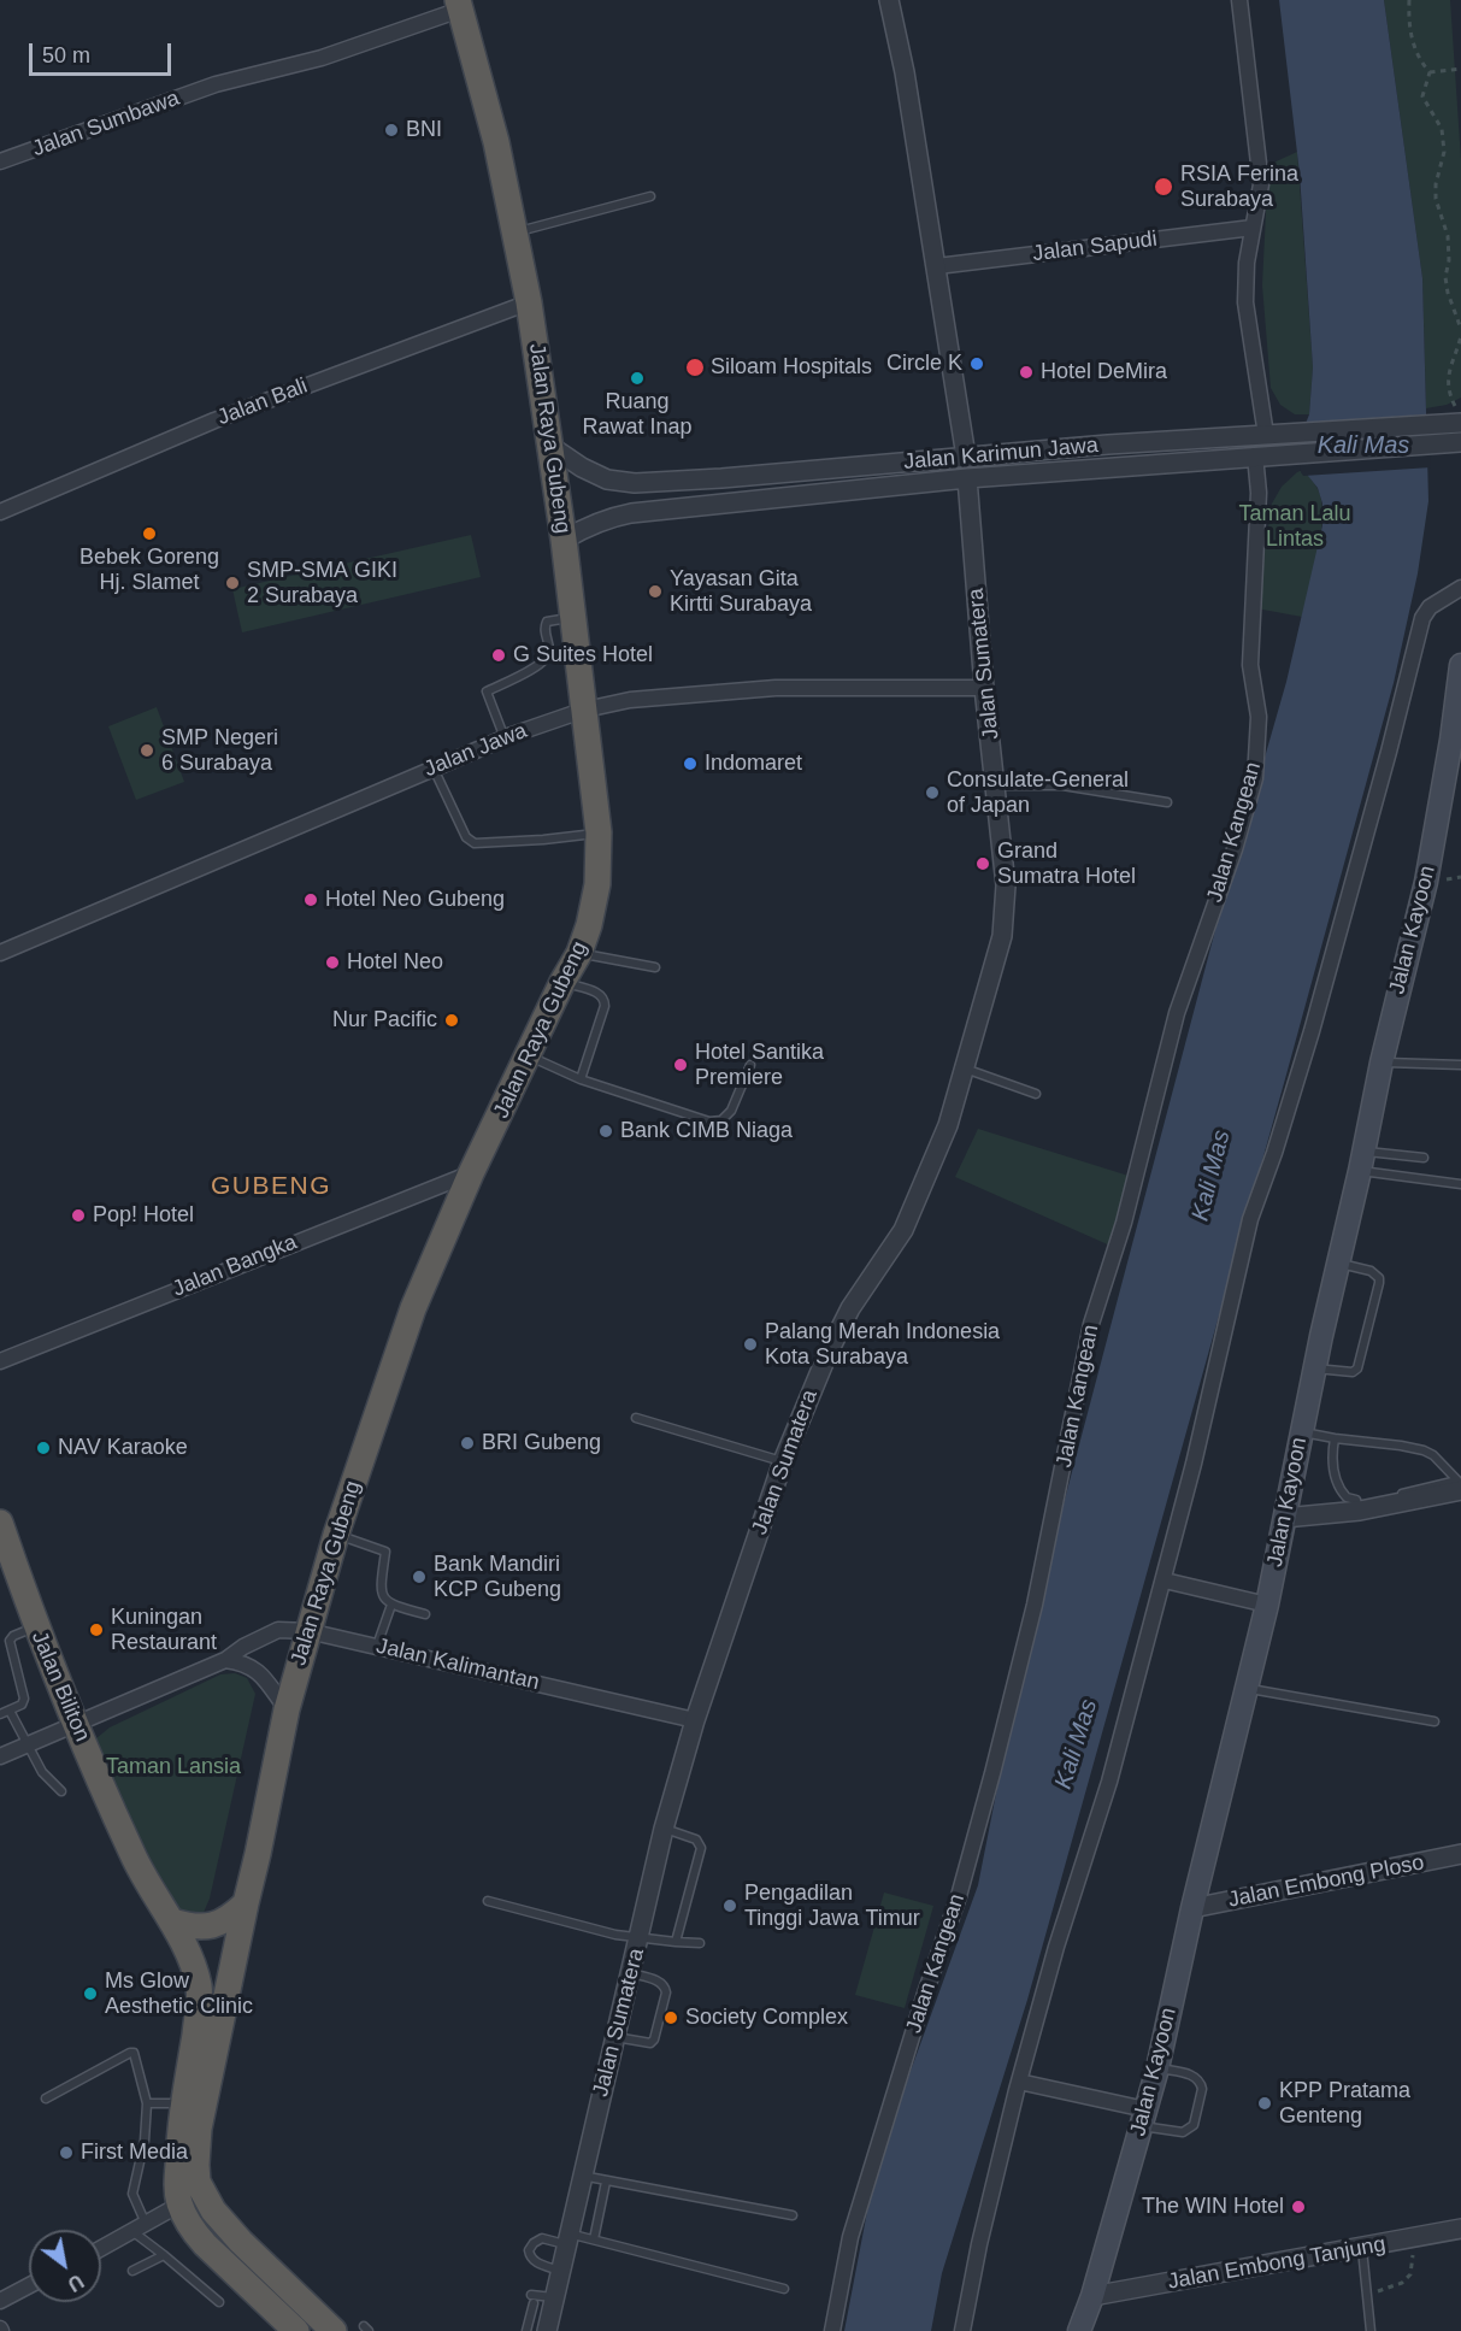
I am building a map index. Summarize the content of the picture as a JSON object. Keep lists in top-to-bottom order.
{
  "streets": {
    "highway": ["Jalan Raya Gubeng", "Jalan Biliton"],
    "main road": ["Jalan Kayoon"],
    "street": [
      "Jalan Sumbawa",
      "Jalan Sapudi",
      "Jalan Bali",
      "Jalan Karimun Jawa",
      "Jalan Sumatera",
      "Jalan Jawa",
      "Jalan Kangean",
      "Jalan Bangka",
      "Jalan Kalimantan",
      "Jalan Embong Ploso",
      "Jalan Embong Tanjung"
    ]
  },
  "crossings": [
    ["Jalan Sumbawa", "Jalan Raya Gubeng"],
    ["Jalan Bali", "Jalan Raya Gubeng"],
    ["Jalan Raya Gubeng", "Jalan Karimun Jawa"],
    ["Jalan Raya Gubeng", "Jalan Jawa"],
    ["Jalan Raya Gubeng", "Jalan Bangka"],
    ["Jalan Raya Gubeng", "Jalan Kalimantan"],
    ["Jalan Karimun Jawa", "Jalan Sumatera"],
    ["Jalan Karimun Jawa", "Jalan Kangean"],
    ["Jalan Sumatera", "Jalan Jawa"],
    ["Jalan Sumatera", "Jalan Kalimantan"],
    ["Jalan Kayoon", "Jalan Embong Ploso"],
    ["Jalan Kayoon", "Jalan Embong Tanjung"],
    ["Jalan Kalimantan", "Jalan Biliton"]
  ],
  "districts": ["GUBENG"],
  "water": ["Kali Mas"],
  "parks": ["Taman Lalu Lintas", "Taman Lansia"],
  "places": [
    "BNI",
    "RSIA Ferina Surabaya",
    "Circle K",
    "Siloam Hospitals",
    "Hotel DeMira",
    "Ruang Rawat Inap",
    "Bebek Goreng Hj. Slamet",
    "SMP-SMA GIKI 2 Surabaya",
    "Yayasan Gita Kirtti Surabaya",
    "G Suites Hotel",
    "SMP Negeri 6 Surabaya",
    "Indomaret",
    "Consulate-General of Japan",
    "Grand Sumatra Hotel",
    "Hotel Neo Gubeng",
    "Hotel Neo",
    "Nur Pacific",
    "Hotel Santika Premiere",
    "Bank CIMB Niaga",
    "Pop! Hotel",
    "Palang Merah Indonesia Kota Surabaya",
    "BRI Gubeng",
    "NAV Karaoke",
    "Bank Mandiri KCP Gubeng",
    "Kuningan Restaurant",
    "Pengadilan Tinggi Jawa Timur",
    "Ms Glow Aesthetic Clinic",
    "Society Complex",
    "KPP Pratama Genteng",
    "First Media",
    "The WIN Hotel"
  ],
  "scale_bar": "50 m",
  "north": "bottom right"
}
